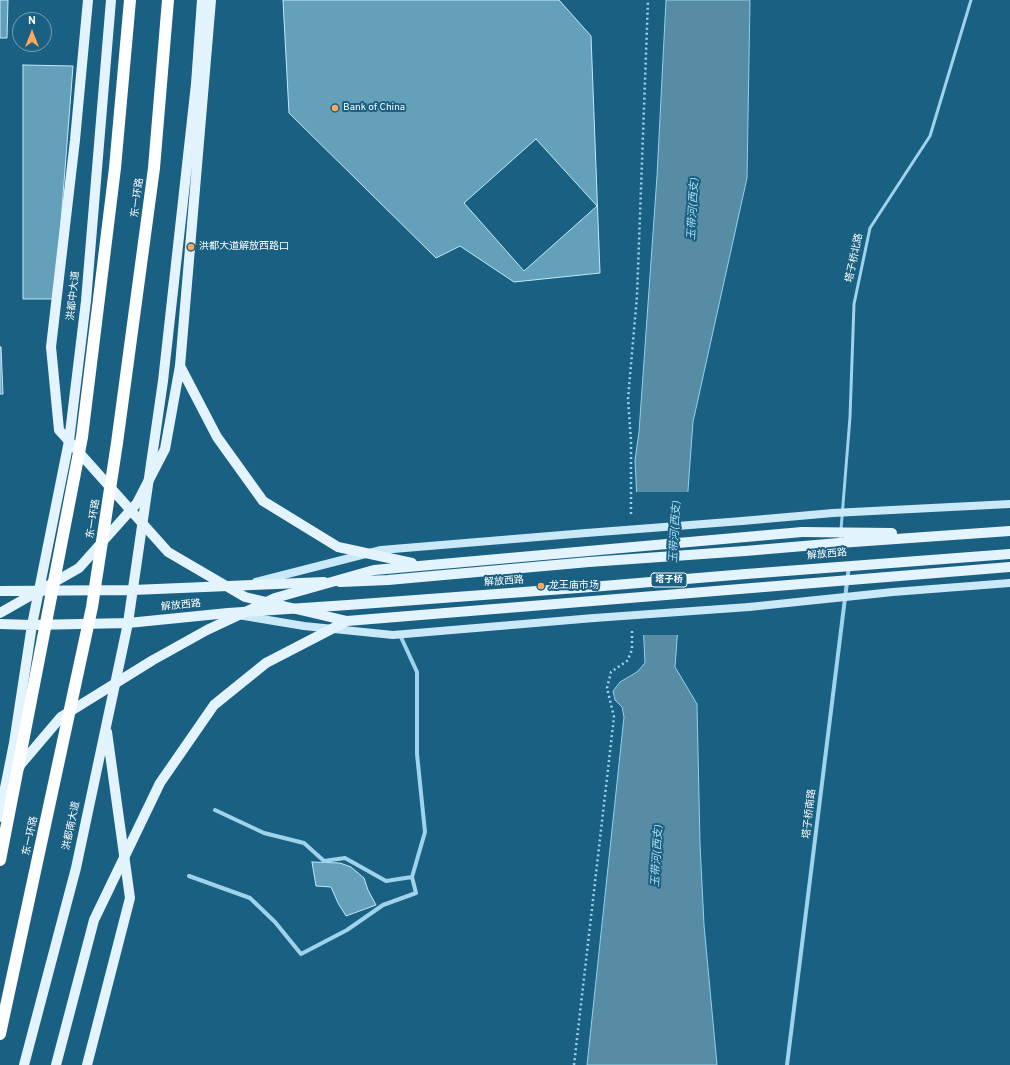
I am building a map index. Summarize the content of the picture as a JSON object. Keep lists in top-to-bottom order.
{
  "streets": {
    "highway": ["东一环路"],
    "main road": [
      "洪都中大道",
      "解放西路",
      "塔子桥",
      "洪都南大道"
    ],
    "street": ["塔子桥南路"],
    "lane": ["塔子桥北路"]
  },
  "crossings": [
    ["塔子桥北路", "解放西路"],
    ["洪都中大道", "解放西路"],
    ["解放西路", "塔子桥南路"],
    ["解放西路", "洪都南大道"]
  ],
  "water": ["玉带河(西支)"],
  "places": ["Bank of China", "洪都大道解放西路口", "龙王庙市场"],
  "north": "top"
}
